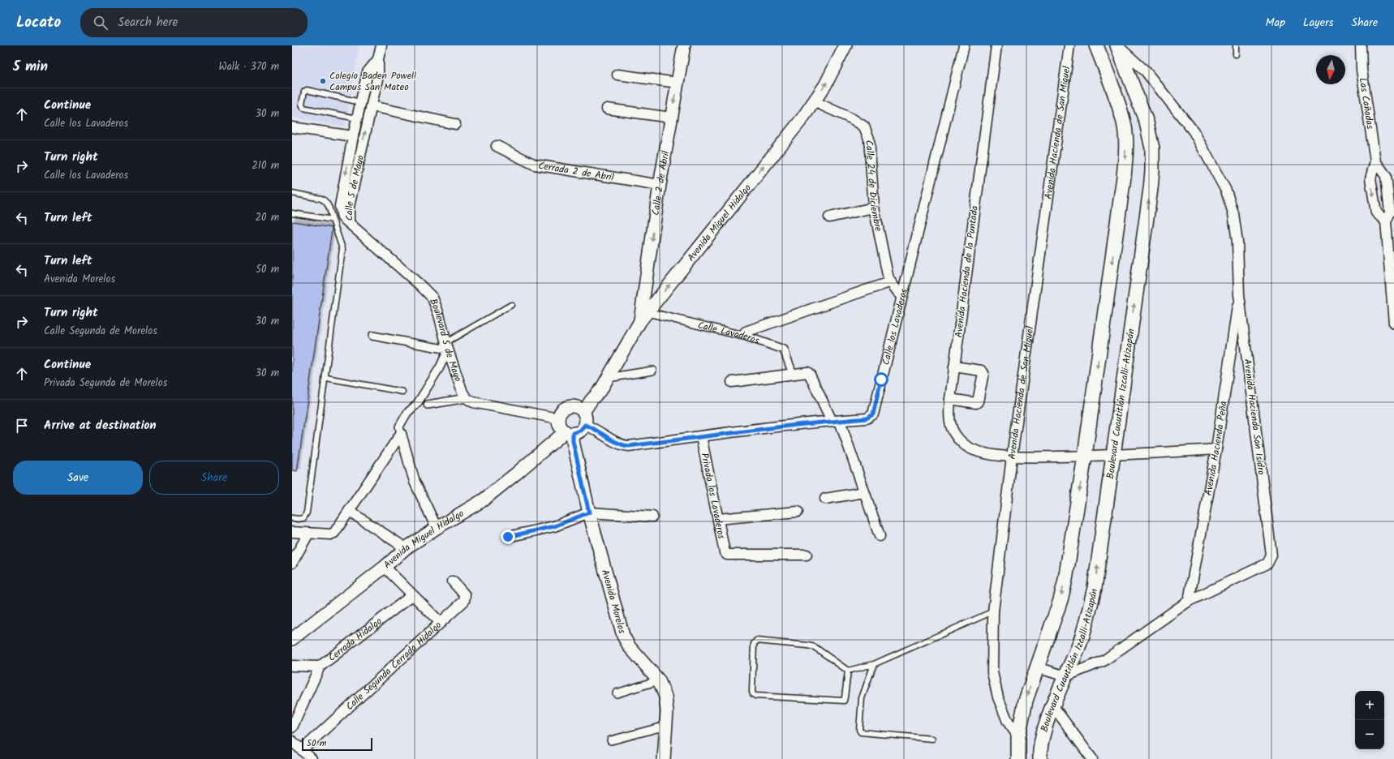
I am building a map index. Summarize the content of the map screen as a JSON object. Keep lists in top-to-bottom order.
{
  "streets": {
    "main road": ["Boulevard Cuautitlán Izcalli-Atizapán"],
    "street": [
      "Las Cañadas",
      "Avenida Hacienda de San Miguel",
      "Cerrada 2 de Abril",
      "Calle 2 de Abril",
      "Calle 5 de Mayo",
      "Calle 24 de Diciembre",
      "Avenida Miguel Hidalgo",
      "Avenida Hacienda de la Puntada",
      "Calle los Lavaderos",
      "Calle Lavaderos",
      "Boulevard 5 de Mayo",
      "Avenida Hacienda San Isidro",
      "Avenida Hacienda Peña",
      "Privada los Lavaderos",
      "Avenida Morelos",
      "Cerrada Hidalgo",
      "Calle Segunda Cerrada Hidalgo"
    ]
  },
  "crossings": [
    ["Avenida Hacienda de San Miguel", "Avenida Hacienda de la Puntada"],
    ["Cerrada 2 de Abril", "Calle 2 de Abril"],
    ["Calle 2 de Abril", "Avenida Miguel Hidalgo"],
    ["Calle 2 de Abril", "Calle Lavaderos"],
    ["Calle 5 de Mayo", "Boulevard 5 de Mayo"],
    ["Calle 24 de Diciembre", "Avenida Miguel Hidalgo"],
    ["Calle 24 de Diciembre", "Calle los Lavaderos"],
    ["Avenida Miguel Hidalgo", "Calle los Lavaderos"],
    ["Avenida Miguel Hidalgo", "Calle Lavaderos"],
    ["Avenida Miguel Hidalgo", "Avenida Morelos"],
    ["Avenida Miguel Hidalgo", "Calle Segunda Cerrada Hidalgo"],
    ["Avenida Hacienda de la Puntada", "Boulevard Cuautitlán Izcalli-Atizapán"],
    ["Avenida Hacienda de la Puntada", "Avenida Hacienda Peña"],
    ["Calle los Lavaderos", "Privada los Lavaderos"],
    ["Calle los Lavaderos", "Avenida Morelos"],
    ["Boulevard Cuautitlán Izcalli-Atizapán", "Avenida Hacienda San Isidro"],
    ["Avenida Hacienda San Isidro", "Avenida Hacienda Peña"],
    ["Cerrada Hidalgo", "Calle Segunda Cerrada Hidalgo"]
  ],
  "one_way": ["Calle 2 de Abril", "Avenida Miguel Hidalgo"],
  "places": ["Colegio Baden Powell Campus San Mateo"],
  "scale_bar": "50 m",
  "north": "bottom",
  "page": {
    "header": "Locato",
    "search": "Search here",
    "nav": ["Map", "Layers", "Share"],
    "heading": ["5 min", "Walk · 370 m"],
    "list": [
      ["Continue", "Calle los Lavaderos", "30 m"],
      ["Turn right", "Calle los Lavaderos", "210 m"],
      ["Turn left", "20 m"],
      ["Turn left", "Avenida Morelos", "50 m"],
      ["Turn right", "Calle Segunda de Morelos", "30 m"],
      ["Continue", "Privada Segunda de Morelos", "30 m"],
      "Arrive at destination"
    ],
    "buttons": ["Save", "Share"],
    "map_buttons": ["+", "−"],
    "scale": "50 m"
  }
}
